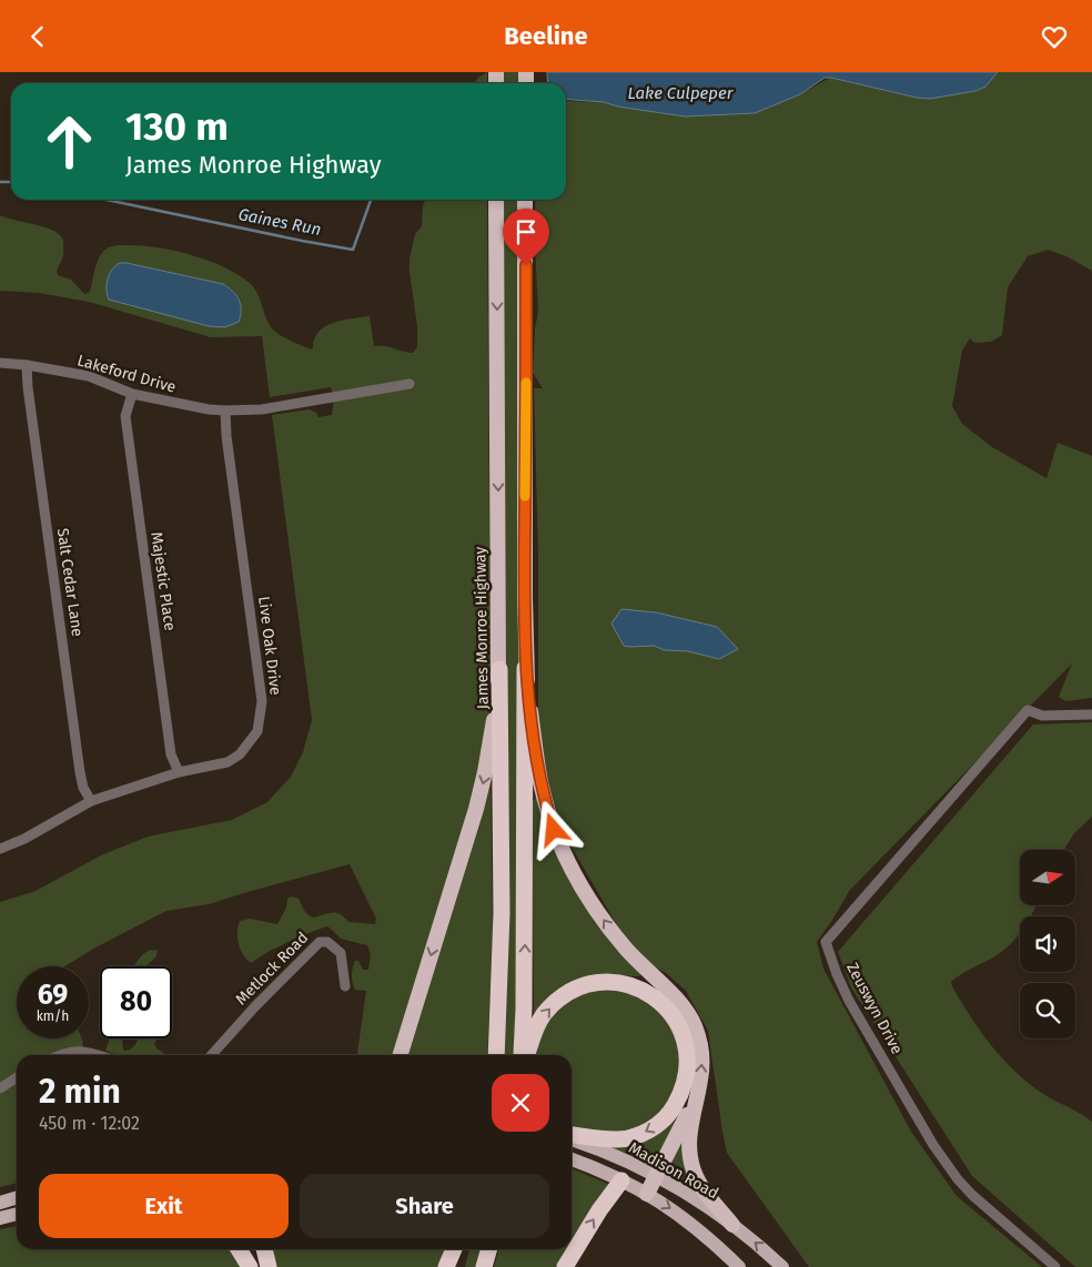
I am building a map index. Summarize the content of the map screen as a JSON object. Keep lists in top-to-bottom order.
{
  "streets": {
    "highway": ["James Monroe Highway"],
    "main road": ["Madison Road"],
    "street": [
      "Lakeford Drive",
      "Majestic Place",
      "Salt Cedar Lane",
      "Live Oak Drive",
      "Metlock Road",
      "Zeuswyn Drive"
    ]
  },
  "crossings": [
    ["Lakeford Drive", "Majestic Place"],
    ["Lakeford Drive", "Salt Cedar Lane"],
    ["Lakeford Drive", "Live Oak Drive"],
    ["Majestic Place", "Live Oak Drive"],
    ["Salt Cedar Lane", "Live Oak Drive"]
  ],
  "water": ["Lake Culpeper", "Gaines Run"],
  "north": "right",
  "page": {
    "header": "Beeline",
    "turn": ["130 m", "James Monroe Highway"],
    "speed": "69 km/h",
    "limit": "80",
    "heading": ["2 min", "450 m · 12:02"],
    "buttons": ["Exit", "Share"]
  }
}
